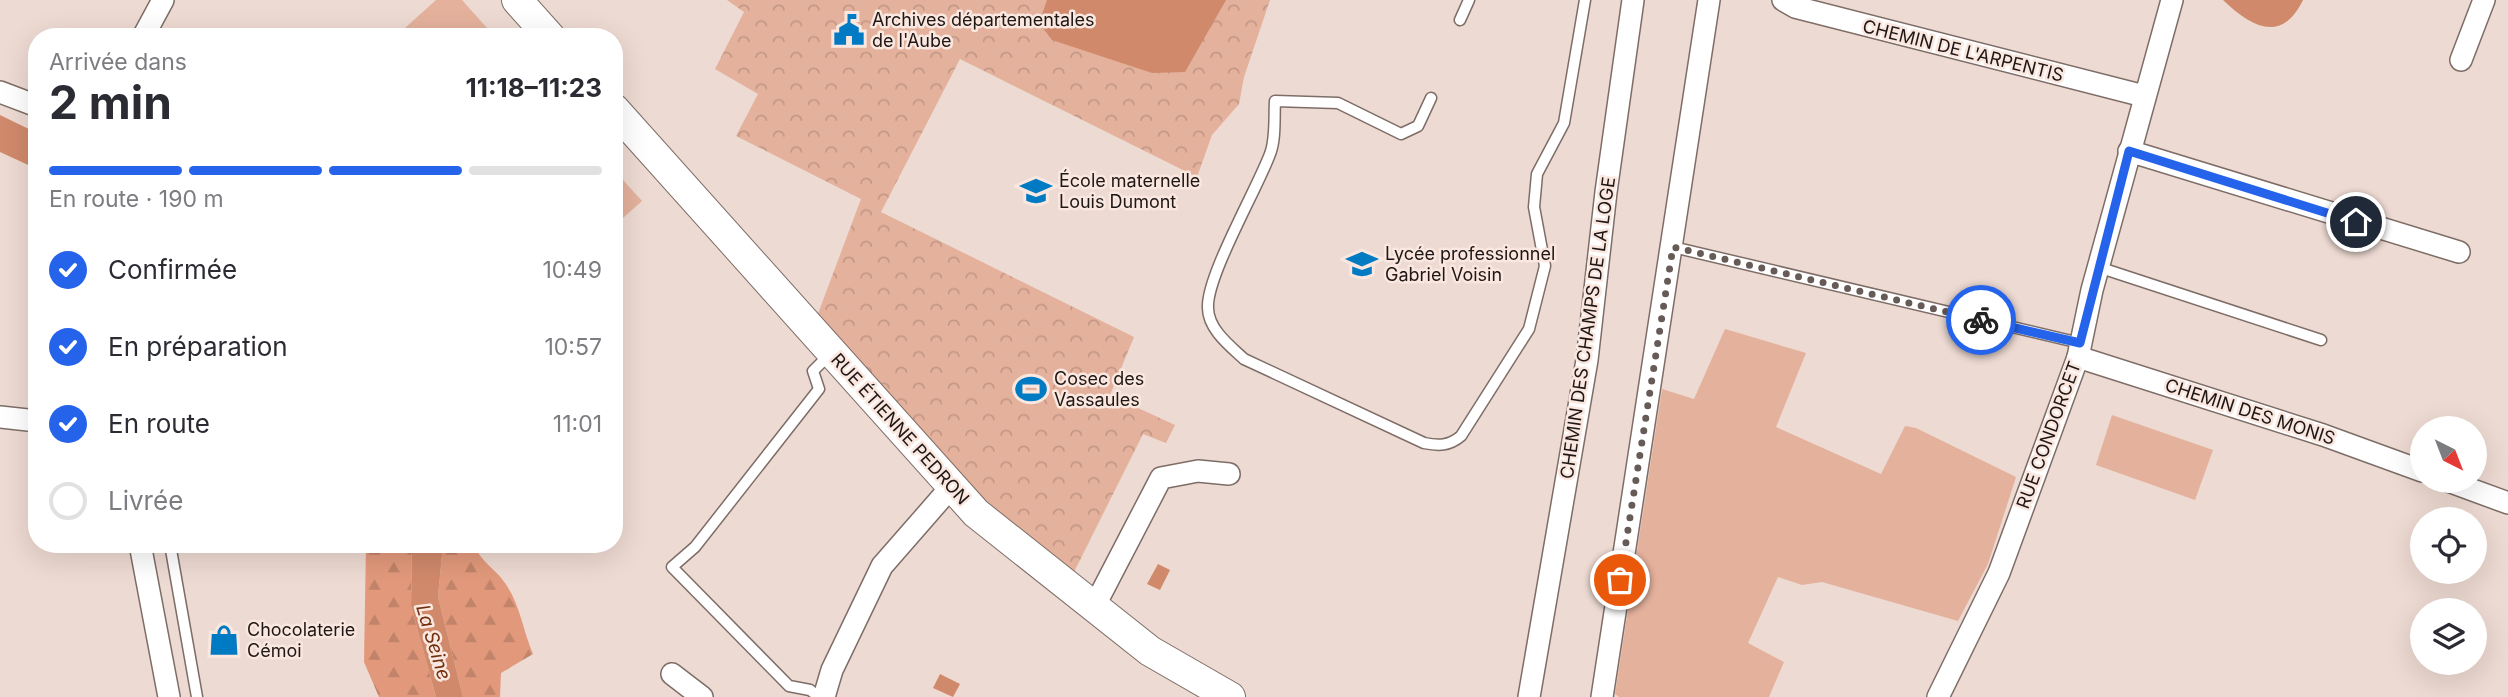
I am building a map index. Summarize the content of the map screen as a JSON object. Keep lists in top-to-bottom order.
{
  "streets": {
    "street": [
      "CHEMIN DE L'ARPENTIS",
      "CHEMIN DES CHAMPS DE LA LOGE",
      "CHEMIN DES MONIS",
      "RUE ÉTIENNE PEDRON",
      "RUE CONDORCET"
    ]
  },
  "crossings": [
    ["CHEMIN DE L'ARPENTIS", "RUE CONDORCET"],
    ["CHEMIN DES MONIS", "RUE CONDORCET"]
  ],
  "water": ["La Seine"],
  "places": {
    "public building": ["Archives départementales de l'Aube"],
    "school or university": ["École maternelle Louis Dumont", "Lycée professionnel Gabriel Voisin"],
    "sports": ["Cosec des Vassaules"],
    "shop": ["Chocolaterie Cémoi"]
  },
  "north": "bottom right",
  "page": {
    "heading": ["2 min", "Arrivée dans", "11:18–11:23"],
    "bar": "En route · 190 m",
    "list": [
      ["Confirmée", "10:49"],
      ["En préparation", "10:57"],
      ["En route", "11:01"],
      "Livrée"
    ]
  }
}
